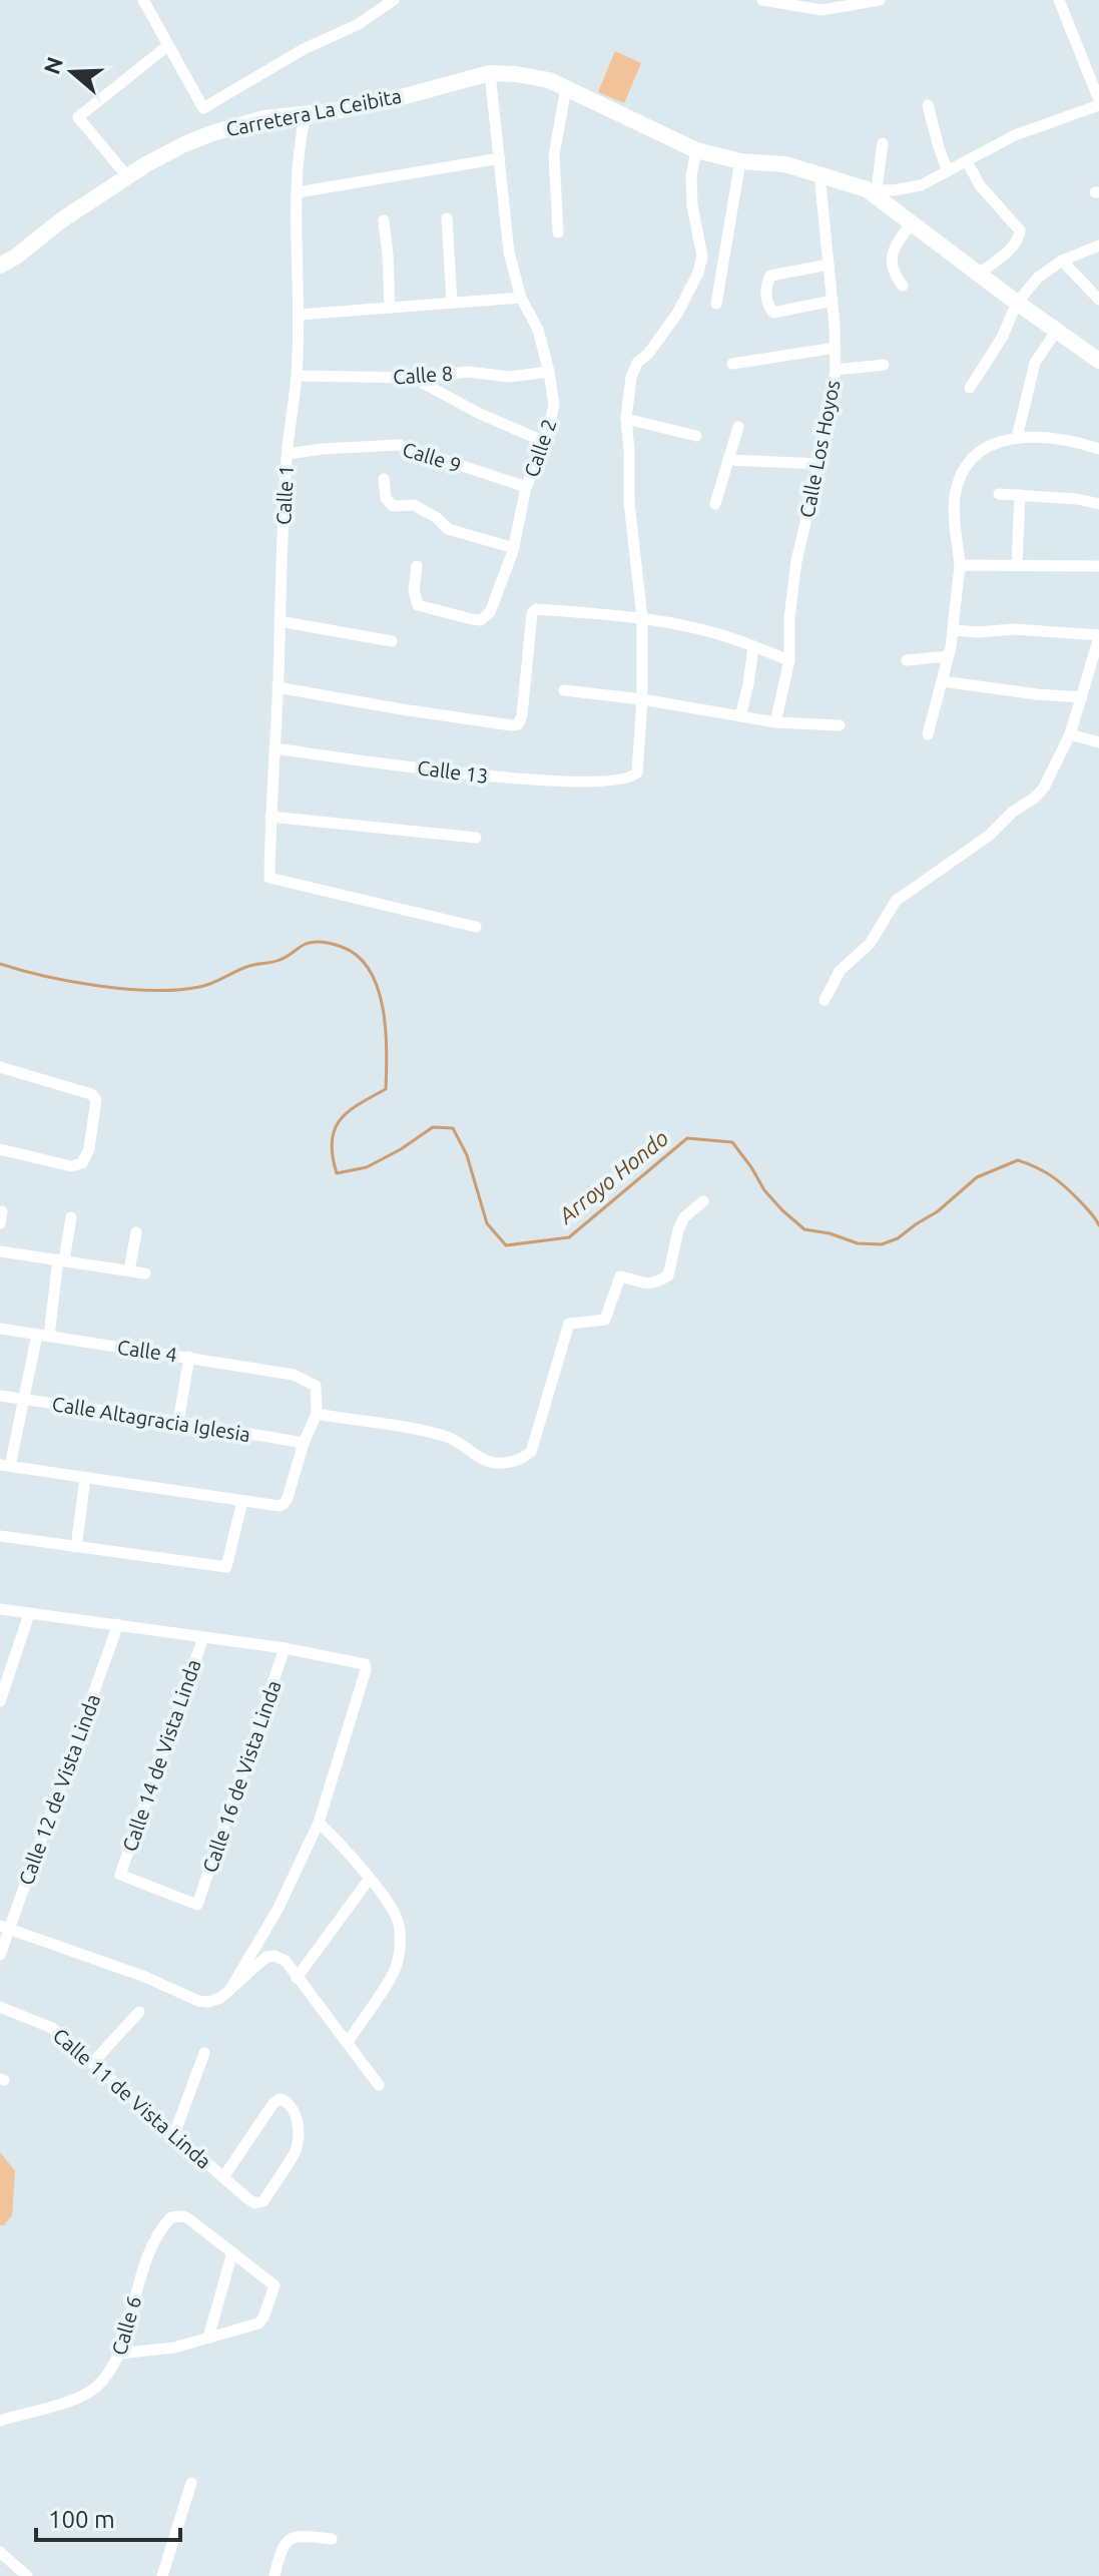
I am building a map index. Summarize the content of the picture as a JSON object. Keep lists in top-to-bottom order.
{
  "streets": {
    "street": [
      "Carretera La Ceibita",
      "Calle 8",
      "Calle 2",
      "Calle Los Hoyos",
      "Calle 9",
      "Calle 1",
      "Calle 13",
      "Calle 4",
      "Calle Altagracia Iglesia",
      "Calle 14 de Vista Linda",
      "Calle 16 de Vista Linda",
      "Calle 12 de Vista Linda",
      "Calle 11 de Vista Linda",
      "Calle 6"
    ]
  },
  "crossings": [
    ["Carretera La Ceibita", "Calle 2"],
    ["Carretera La Ceibita", "Calle Los Hoyos"],
    ["Carretera La Ceibita", "Calle 1"],
    ["Calle 8", "Calle 2"],
    ["Calle 8", "Calle 1"],
    ["Calle 2", "Calle 9"],
    ["Calle 9", "Calle 1"],
    ["Calle 1", "Calle 13"],
    ["Calle 14 de Vista Linda", "Calle 16 de Vista Linda"]
  ],
  "water": ["Arroyo Hondo"],
  "scale_bar": "100 m",
  "north": "left"
}
